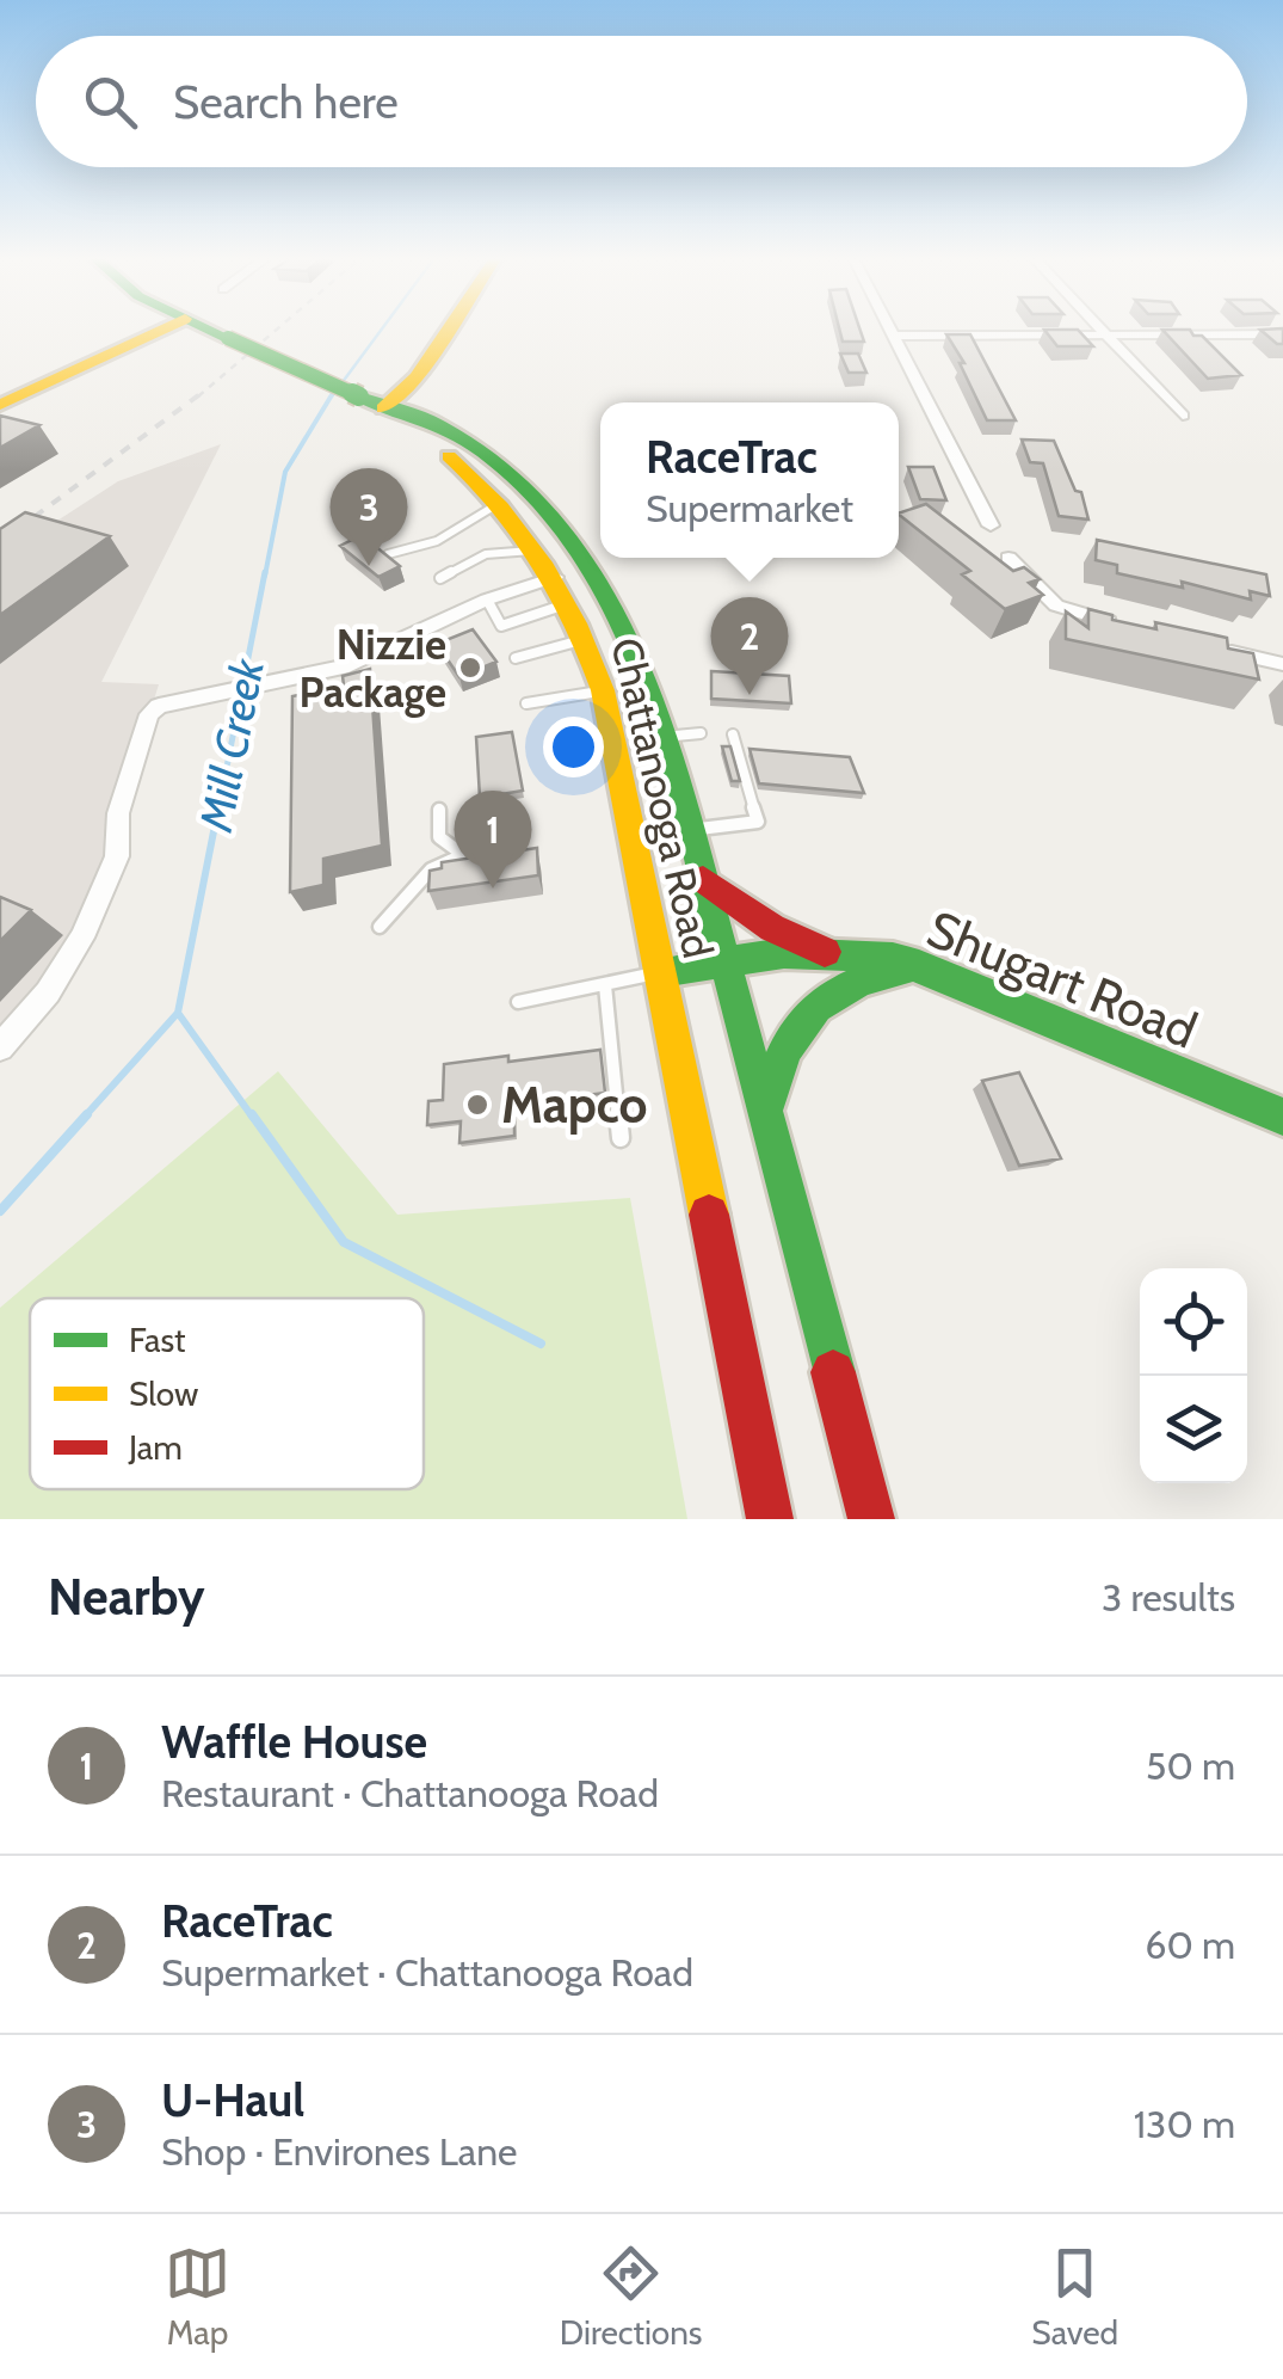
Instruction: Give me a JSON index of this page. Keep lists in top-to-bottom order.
{
  "streets": {
    "main road": ["Chattanooga Road", "Shugart Road"]
  },
  "crossings": [
    ["Chattanooga Road", "Shugart Road"]
  ],
  "water": ["Mill Creek"],
  "places": ["Nizzie Package", "Mapco"],
  "legend": ["Fast", "Slow", "Jam"],
  "page": {
    "search": "Search here",
    "popup": ["RaceTrac", "Supermarket"],
    "pins": ["3", "2", "1"],
    "heading": ["Nearby", "3 results"],
    "list": [
      {
        "mark": "1",
        "name": "Waffle House",
        "note": "Restaurant · Chattanooga Road",
        "value": "50 m"
      },
      {
        "mark": "2",
        "name": "RaceTrac",
        "note": "Supermarket · Chattanooga Road",
        "value": "60 m"
      },
      {
        "mark": "3",
        "name": "U-Haul",
        "note": "Shop · Environes Lane",
        "value": "130 m"
      }
    ],
    "nav": ["Map", "Directions", "Saved"]
  }
}
